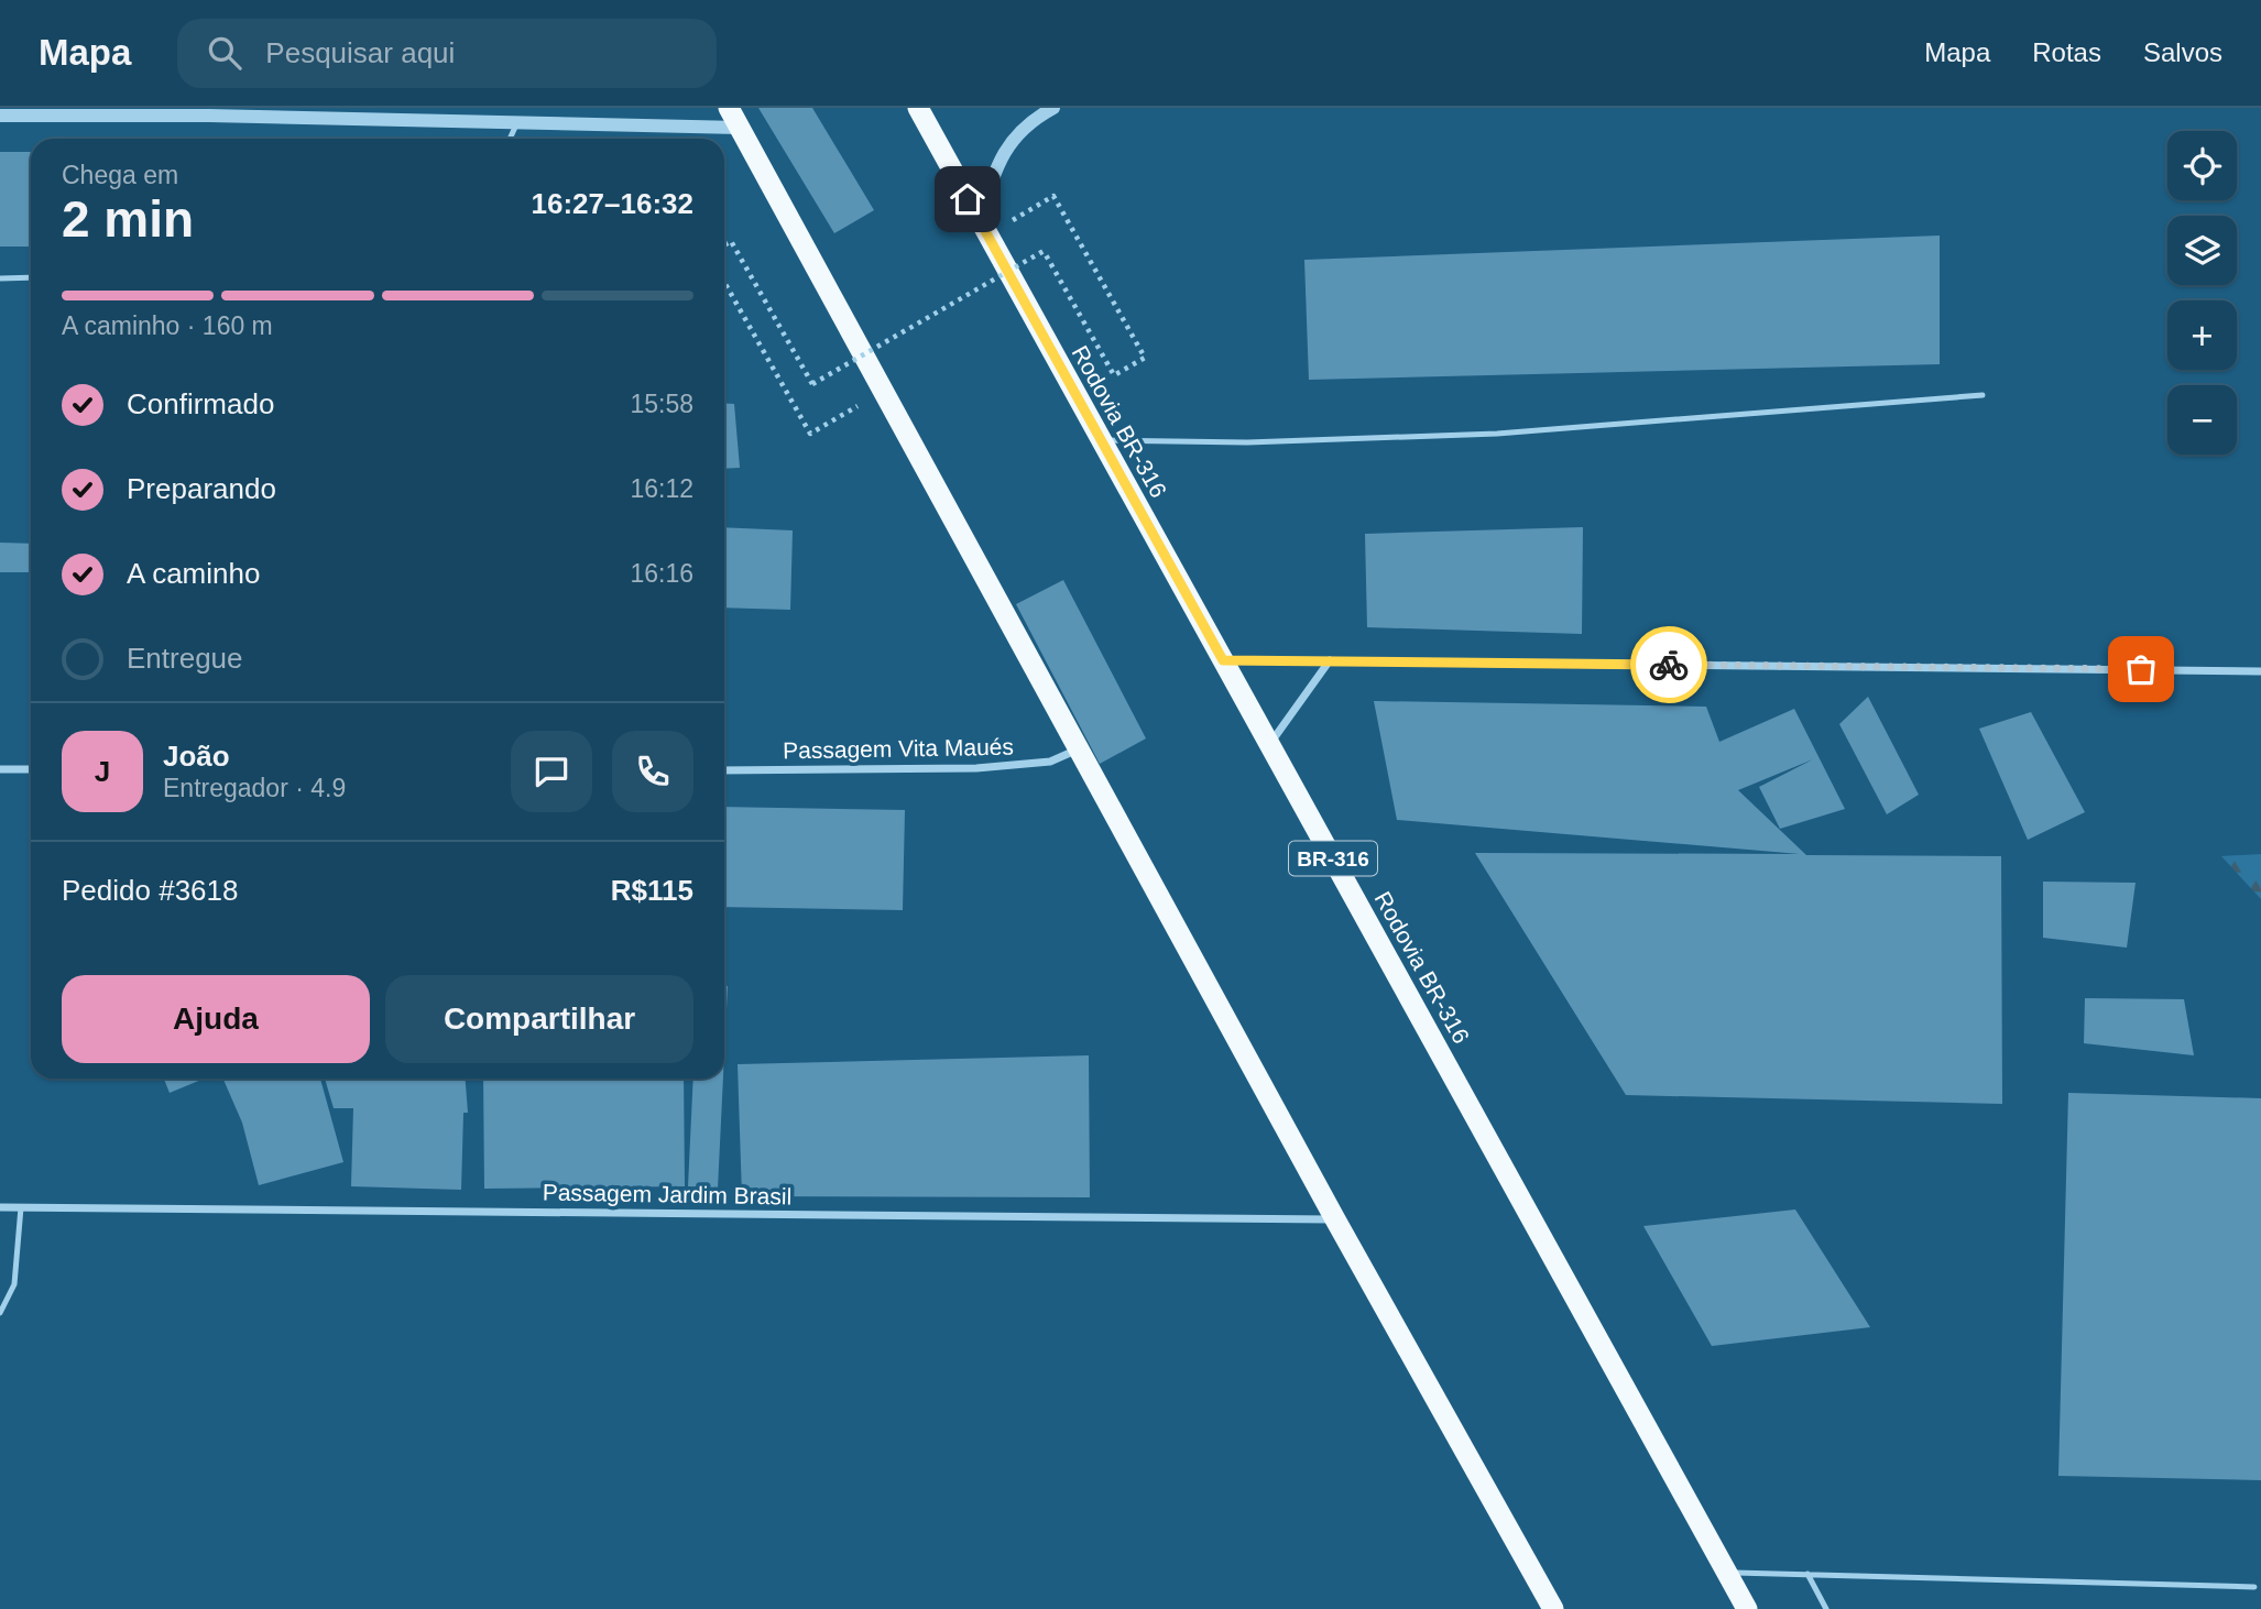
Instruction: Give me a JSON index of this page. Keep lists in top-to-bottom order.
{
  "streets": {
    "highway": ["Rodovia BR-316", "BR-316"],
    "street": ["Passagem Vita Maués", "Passagem Jardim Brasil"]
  },
  "page": {
    "header": "Mapa",
    "search": "Pesquisar aqui",
    "nav": ["Mapa", "Rotas", "Salvos"],
    "map_buttons": ["+", "−"],
    "heading": ["2 min", "Chega em", "16:27–16:32"],
    "panel": [
      "João",
      "Entregador · 4.9",
      "Pedido #3618",
      "R$115"
    ],
    "bar": "A caminho · 160 m",
    "list": [
      ["Confirmado", "15:58"],
      ["Preparando", "16:12"],
      ["A caminho", "16:16"],
      "Entregue"
    ],
    "round": "J",
    "buttons": ["Ajuda", "Compartilhar"]
  }
}
